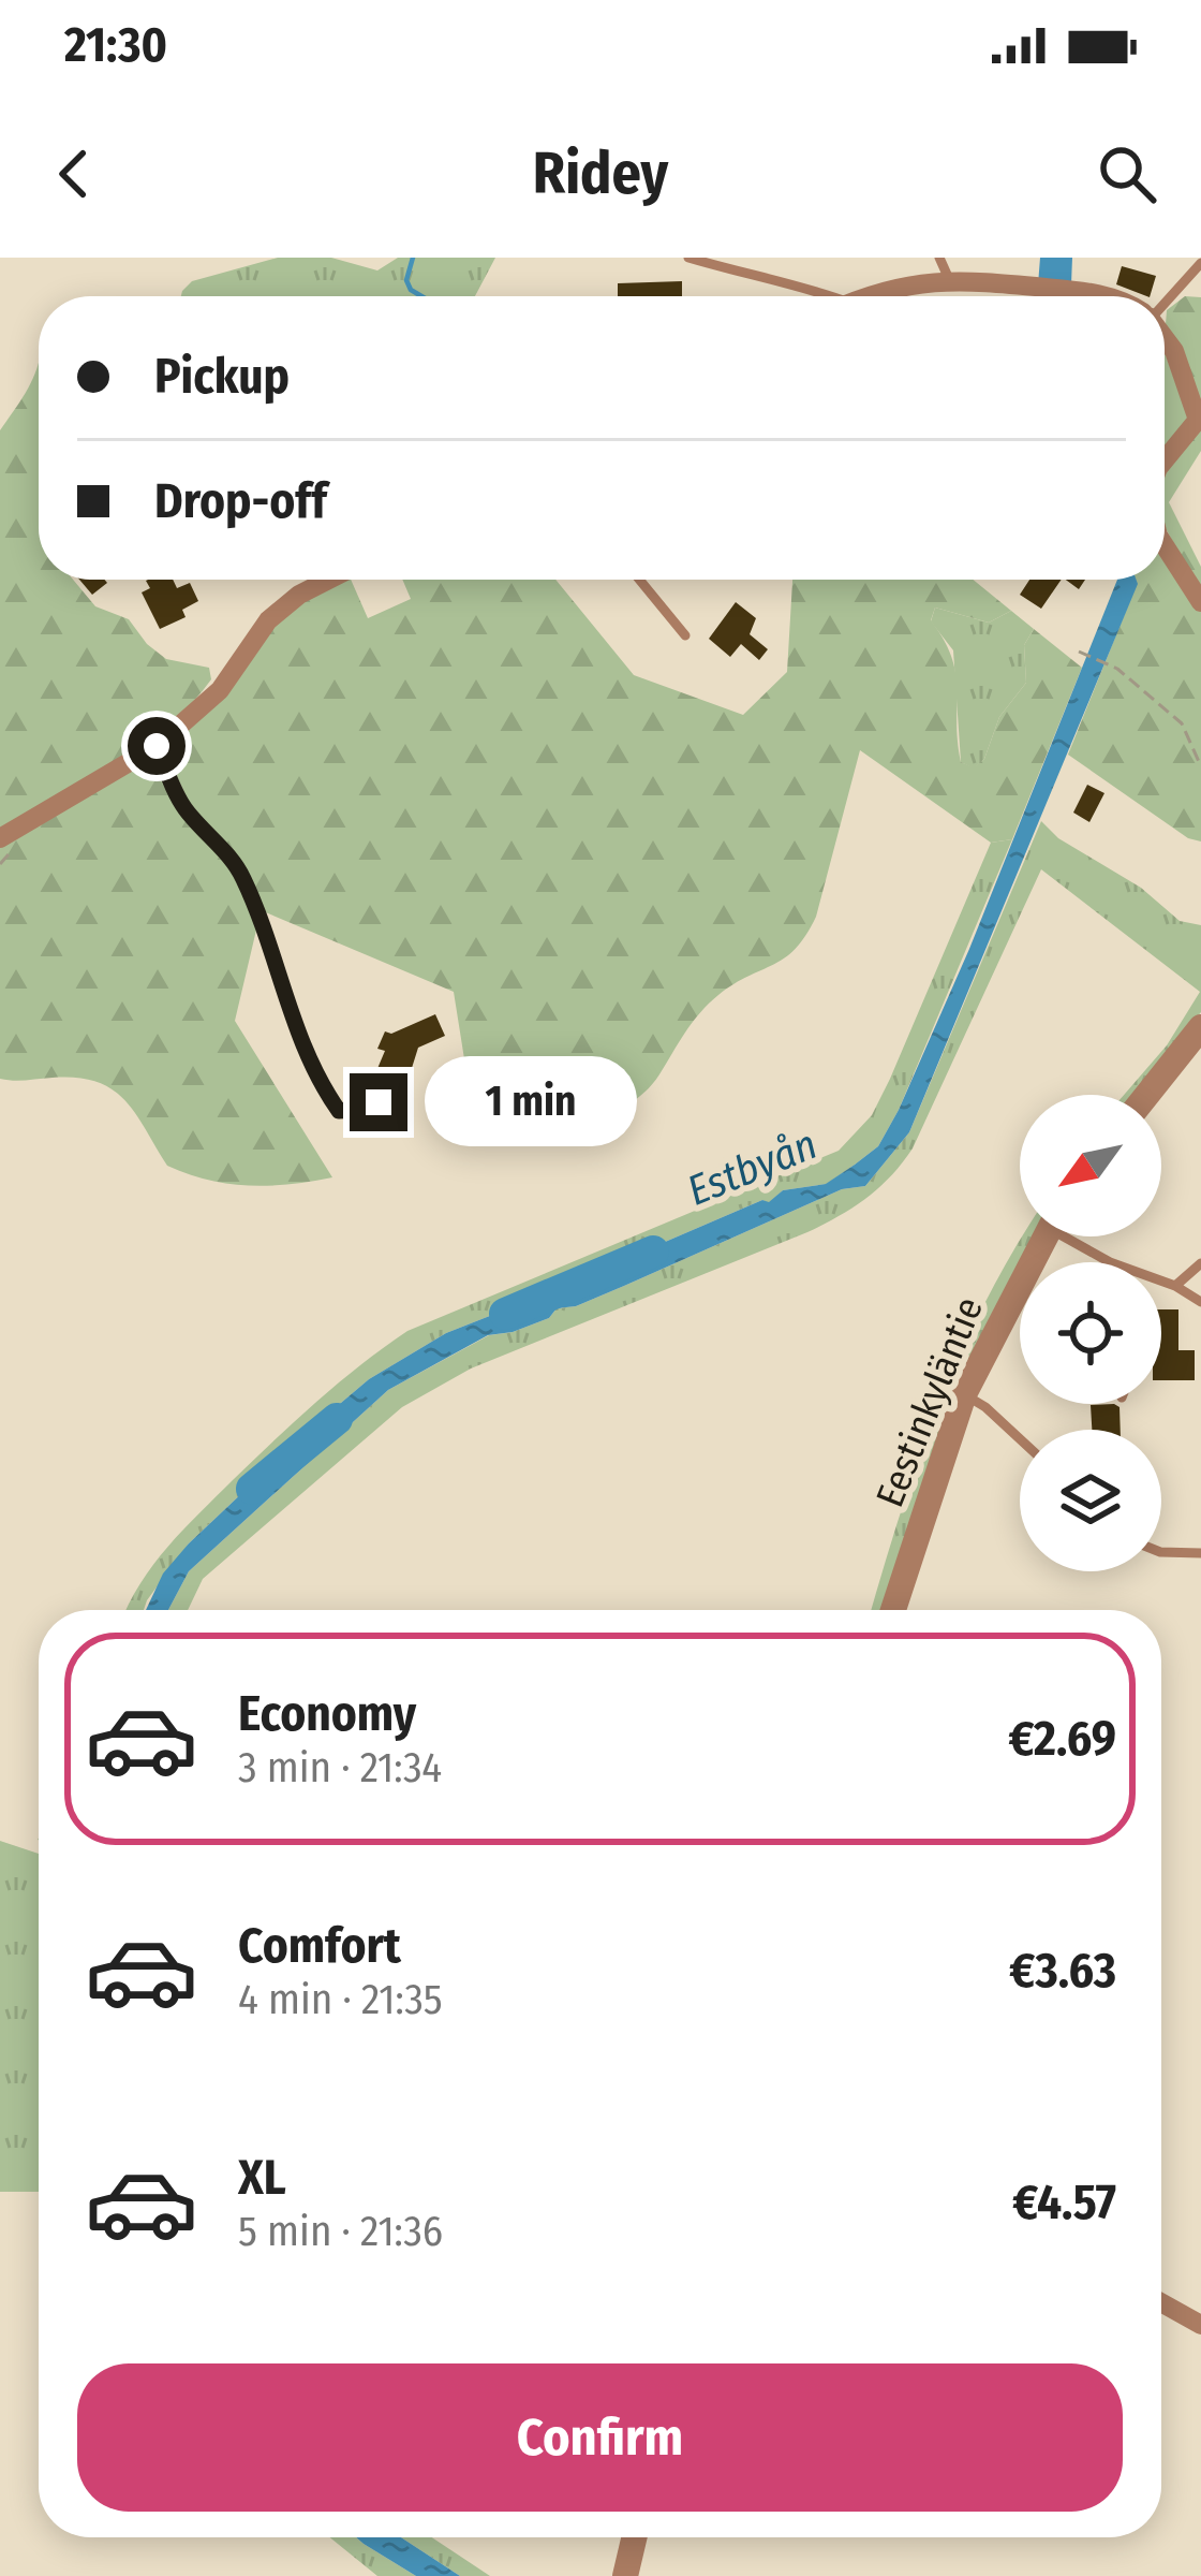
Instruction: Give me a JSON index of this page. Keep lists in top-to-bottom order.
{
  "streets": {
    "street": ["Eestinkyläntie"]
  },
  "water": ["Estbyån"],
  "north": "bottom left",
  "page": {
    "status": "21:30",
    "header": "Ridey",
    "banner": ["Pickup", "Drop-off"],
    "bubble": "1 min",
    "list": [
      {
        "name": "Economy",
        "note": "3 min · 21:34",
        "value": "€2.69"
      },
      {
        "name": "Comfort",
        "note": "4 min · 21:35",
        "value": "€3.63"
      },
      {
        "name": "XL",
        "note": "5 min · 21:36",
        "value": "€4.57"
      }
    ],
    "buttons": "Confirm"
  }
}
